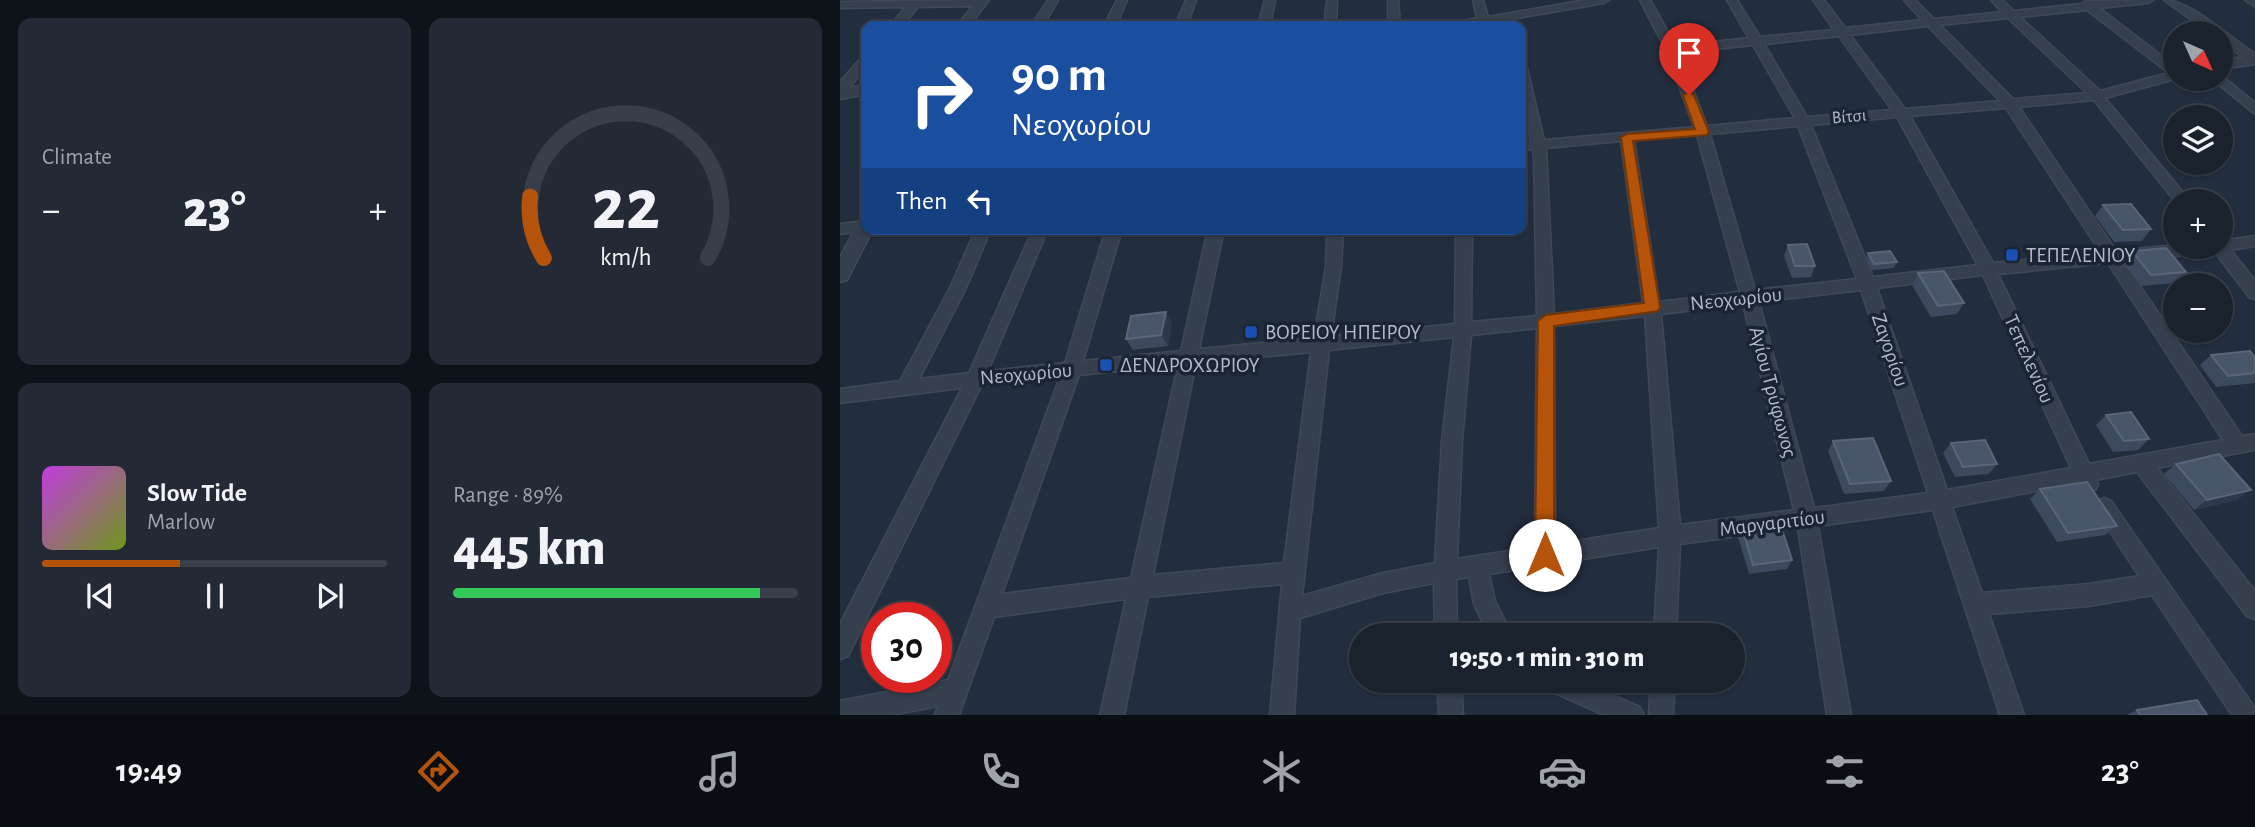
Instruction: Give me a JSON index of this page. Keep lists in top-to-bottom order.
{
  "streets": {
    "street": [
      "Βίτσι",
      "Νεοχωρίου",
      "Ζαγορίου",
      "Τεπελενίου",
      "Αγίου Τρύφωνος",
      "Μαργαριτίου"
    ]
  },
  "crossings": [
    ["Βίτσι", "Ζαγορίου"],
    ["Βίτσι", "Τεπελενίου"],
    ["Βίτσι", "Αγίου Τρύφωνος"],
    ["Νεοχωρίου", "Ζαγορίου"],
    ["Νεοχωρίου", "Τεπελενίου"],
    ["Νεοχωρίου", "Αγίου Τρύφωνος"],
    ["Ζαγορίου", "Μαργαριτίου"],
    ["Τεπελενίου", "Μαργαριτίου"],
    ["Αγίου Τρύφωνος", "Μαργαριτίου"]
  ],
  "places": {
    "transit": ["ΤΕΠΕΛΕΝΙΟΥ", "ΒΟΡΕΙΟΥ ΗΠΕΙΡΟΥ", "ΔΕΝΔΡΟΧΩΡΙΟΥ"]
  },
  "north": "bottom right",
  "page": {
    "tile": [
      "Climate",
      ["Range · 89%", "445 km"]
    ],
    "map_buttons": ["+", "−"],
    "turn": ["90 m", "Νεοχωρίου"],
    "then": "Then",
    "heat": ["−", "23°", "+"],
    "song": ["Slow Tide", "Marlow"],
    "limit": "30",
    "trip": "19:50 · 1 min · 310 m",
    "tabs": ["19:49", "23°"],
    "gauge": ["22", "km/h"]
  }
}
